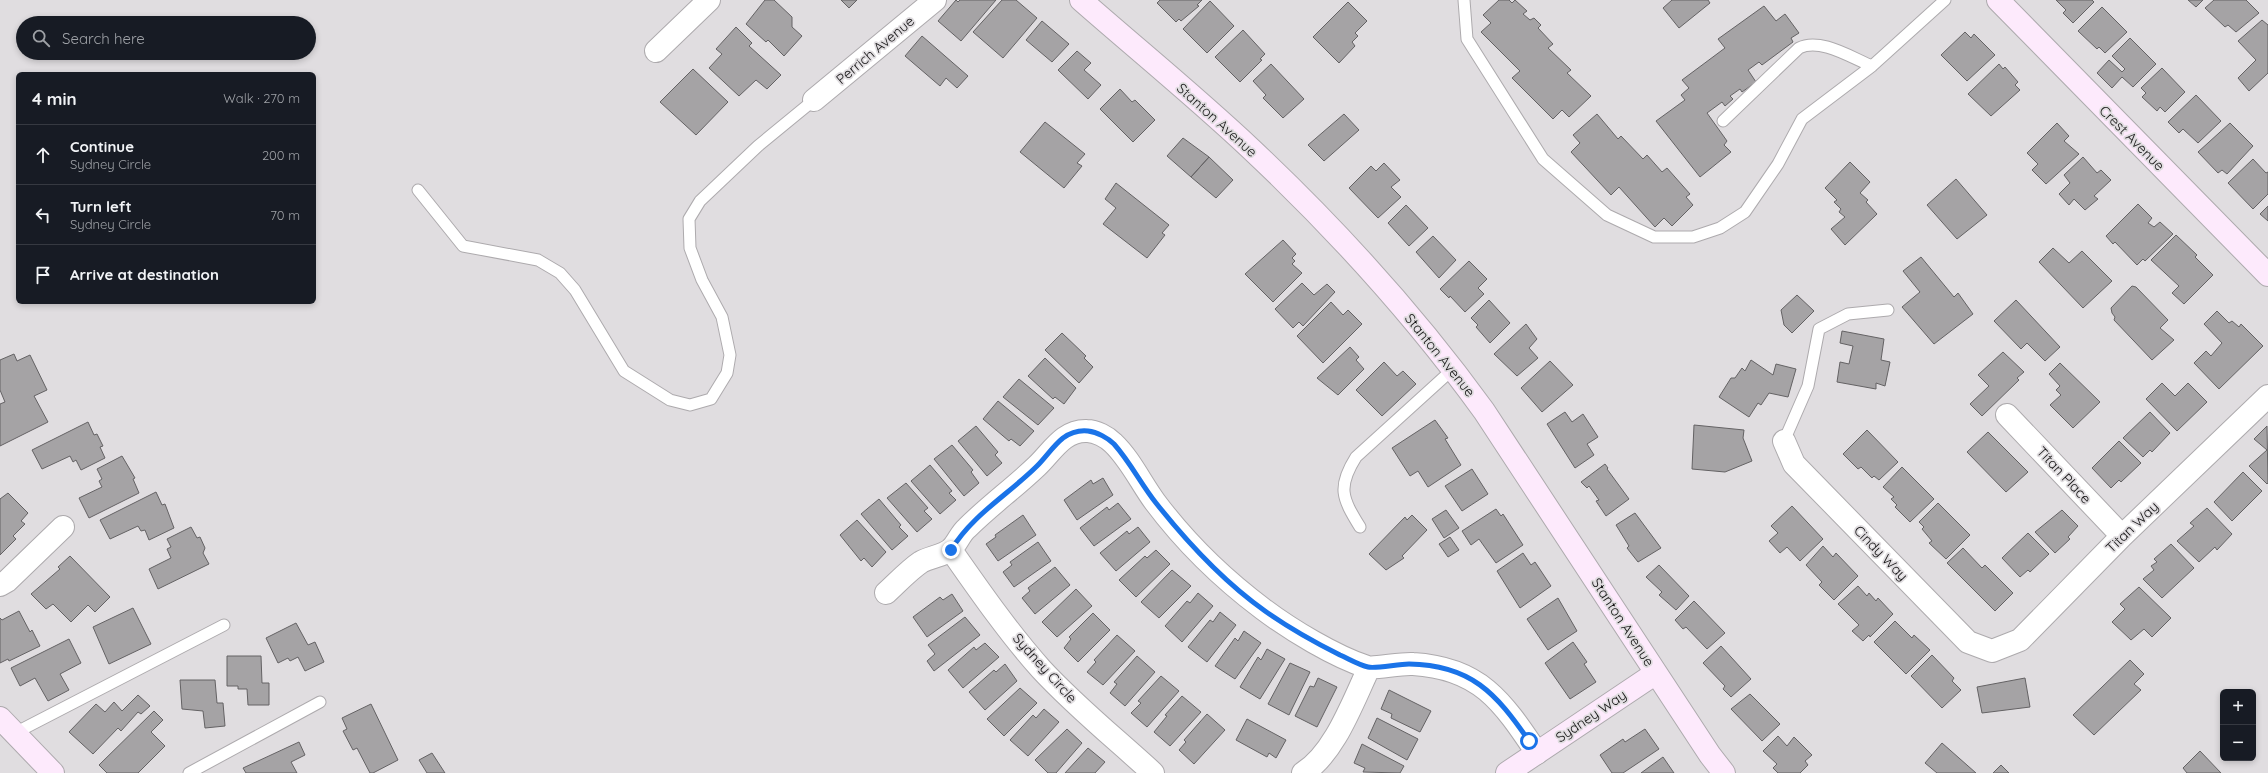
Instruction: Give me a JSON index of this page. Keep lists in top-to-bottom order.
{
  "streets": {
    "street": [
      "Perrich Avenue",
      "Stanton Avenue",
      "Crest Avenue",
      "Titan Place",
      "Titan Way",
      "Cindy Way",
      "Sydney Circle",
      "Sydney Way"
    ]
  },
  "crossings": [
    ["Stanton Avenue", "Sydney Way"],
    ["Titan Place", "Titan Way"],
    ["Titan Way", "Cindy Way"]
  ],
  "page": {
    "search": "Search here",
    "heading": ["4 min", "Walk · 270 m"],
    "list": [
      ["Continue", "Sydney Circle", "200 m"],
      ["Turn left", "Sydney Circle", "70 m"],
      "Arrive at destination"
    ],
    "map_buttons": ["+", "−"]
  }
}
